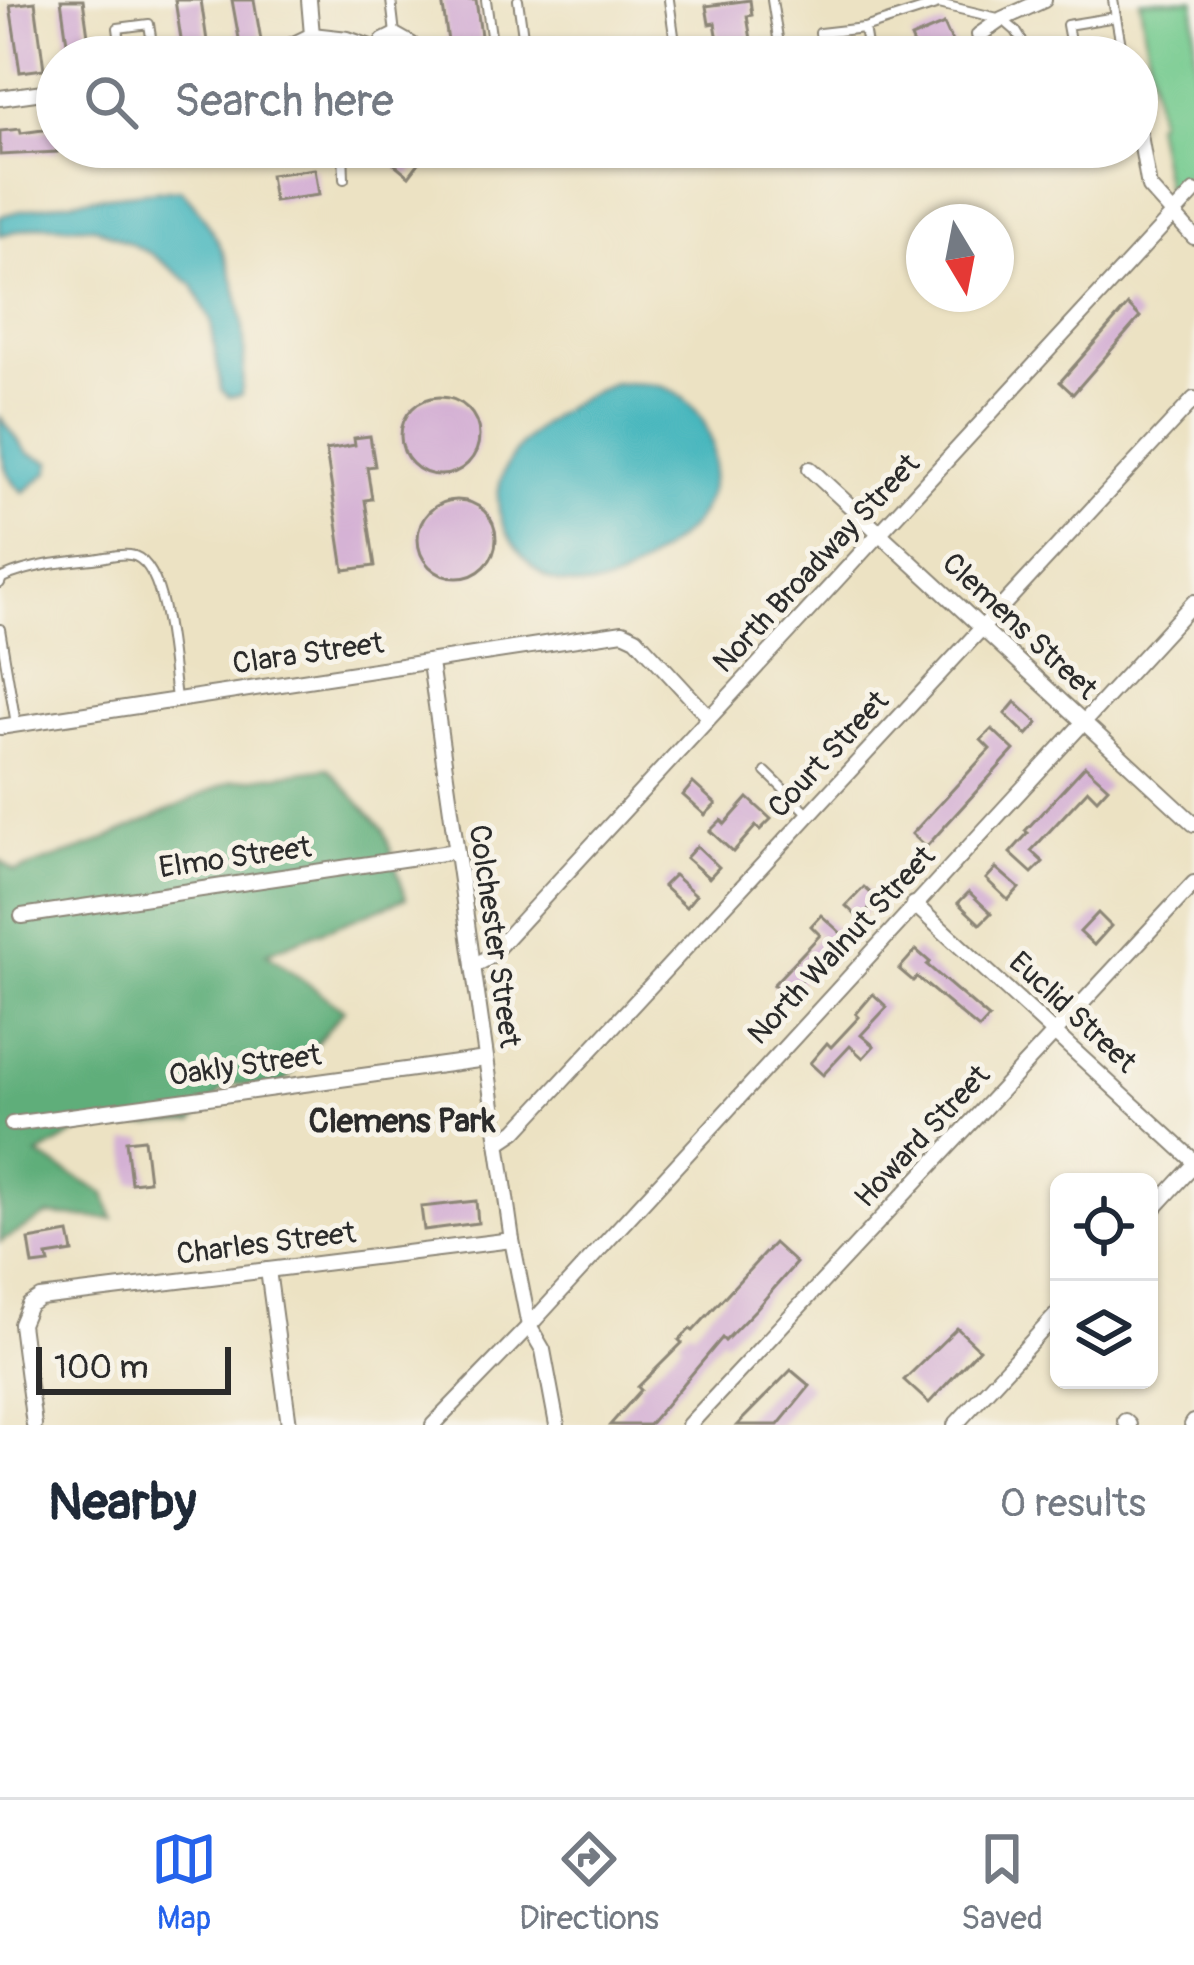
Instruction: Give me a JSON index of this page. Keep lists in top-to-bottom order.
{
  "streets": {
    "street": [
      "North Broadway Street",
      "Clemens Street",
      "Clara Street",
      "Court Street",
      "Elmo Street",
      "Colchester Street",
      "North Walnut Street",
      "Euclid Street",
      "Oakly Street",
      "Howard Street",
      "Charles Street"
    ]
  },
  "crossings": [
    ["North Broadway Street", "Clemens Street"],
    ["North Broadway Street", "Clara Street"],
    ["North Broadway Street", "Colchester Street"],
    ["Clemens Street", "Court Street"],
    ["Clemens Street", "North Walnut Street"],
    ["Clara Street", "Colchester Street"],
    ["Court Street", "Colchester Street"],
    ["Elmo Street", "Colchester Street"],
    ["Colchester Street", "North Walnut Street"],
    ["Colchester Street", "Oakly Street"],
    ["Colchester Street", "Charles Street"],
    ["North Walnut Street", "Euclid Street"],
    ["Euclid Street", "Howard Street"]
  ],
  "districts": ["Clemens Park"],
  "scale_bar": "100 m",
  "north": "bottom",
  "page": {
    "search": "Search here",
    "scale": "100 m",
    "heading": ["Nearby", "0 results"],
    "nav": ["Map", "Directions", "Saved"]
  }
}
